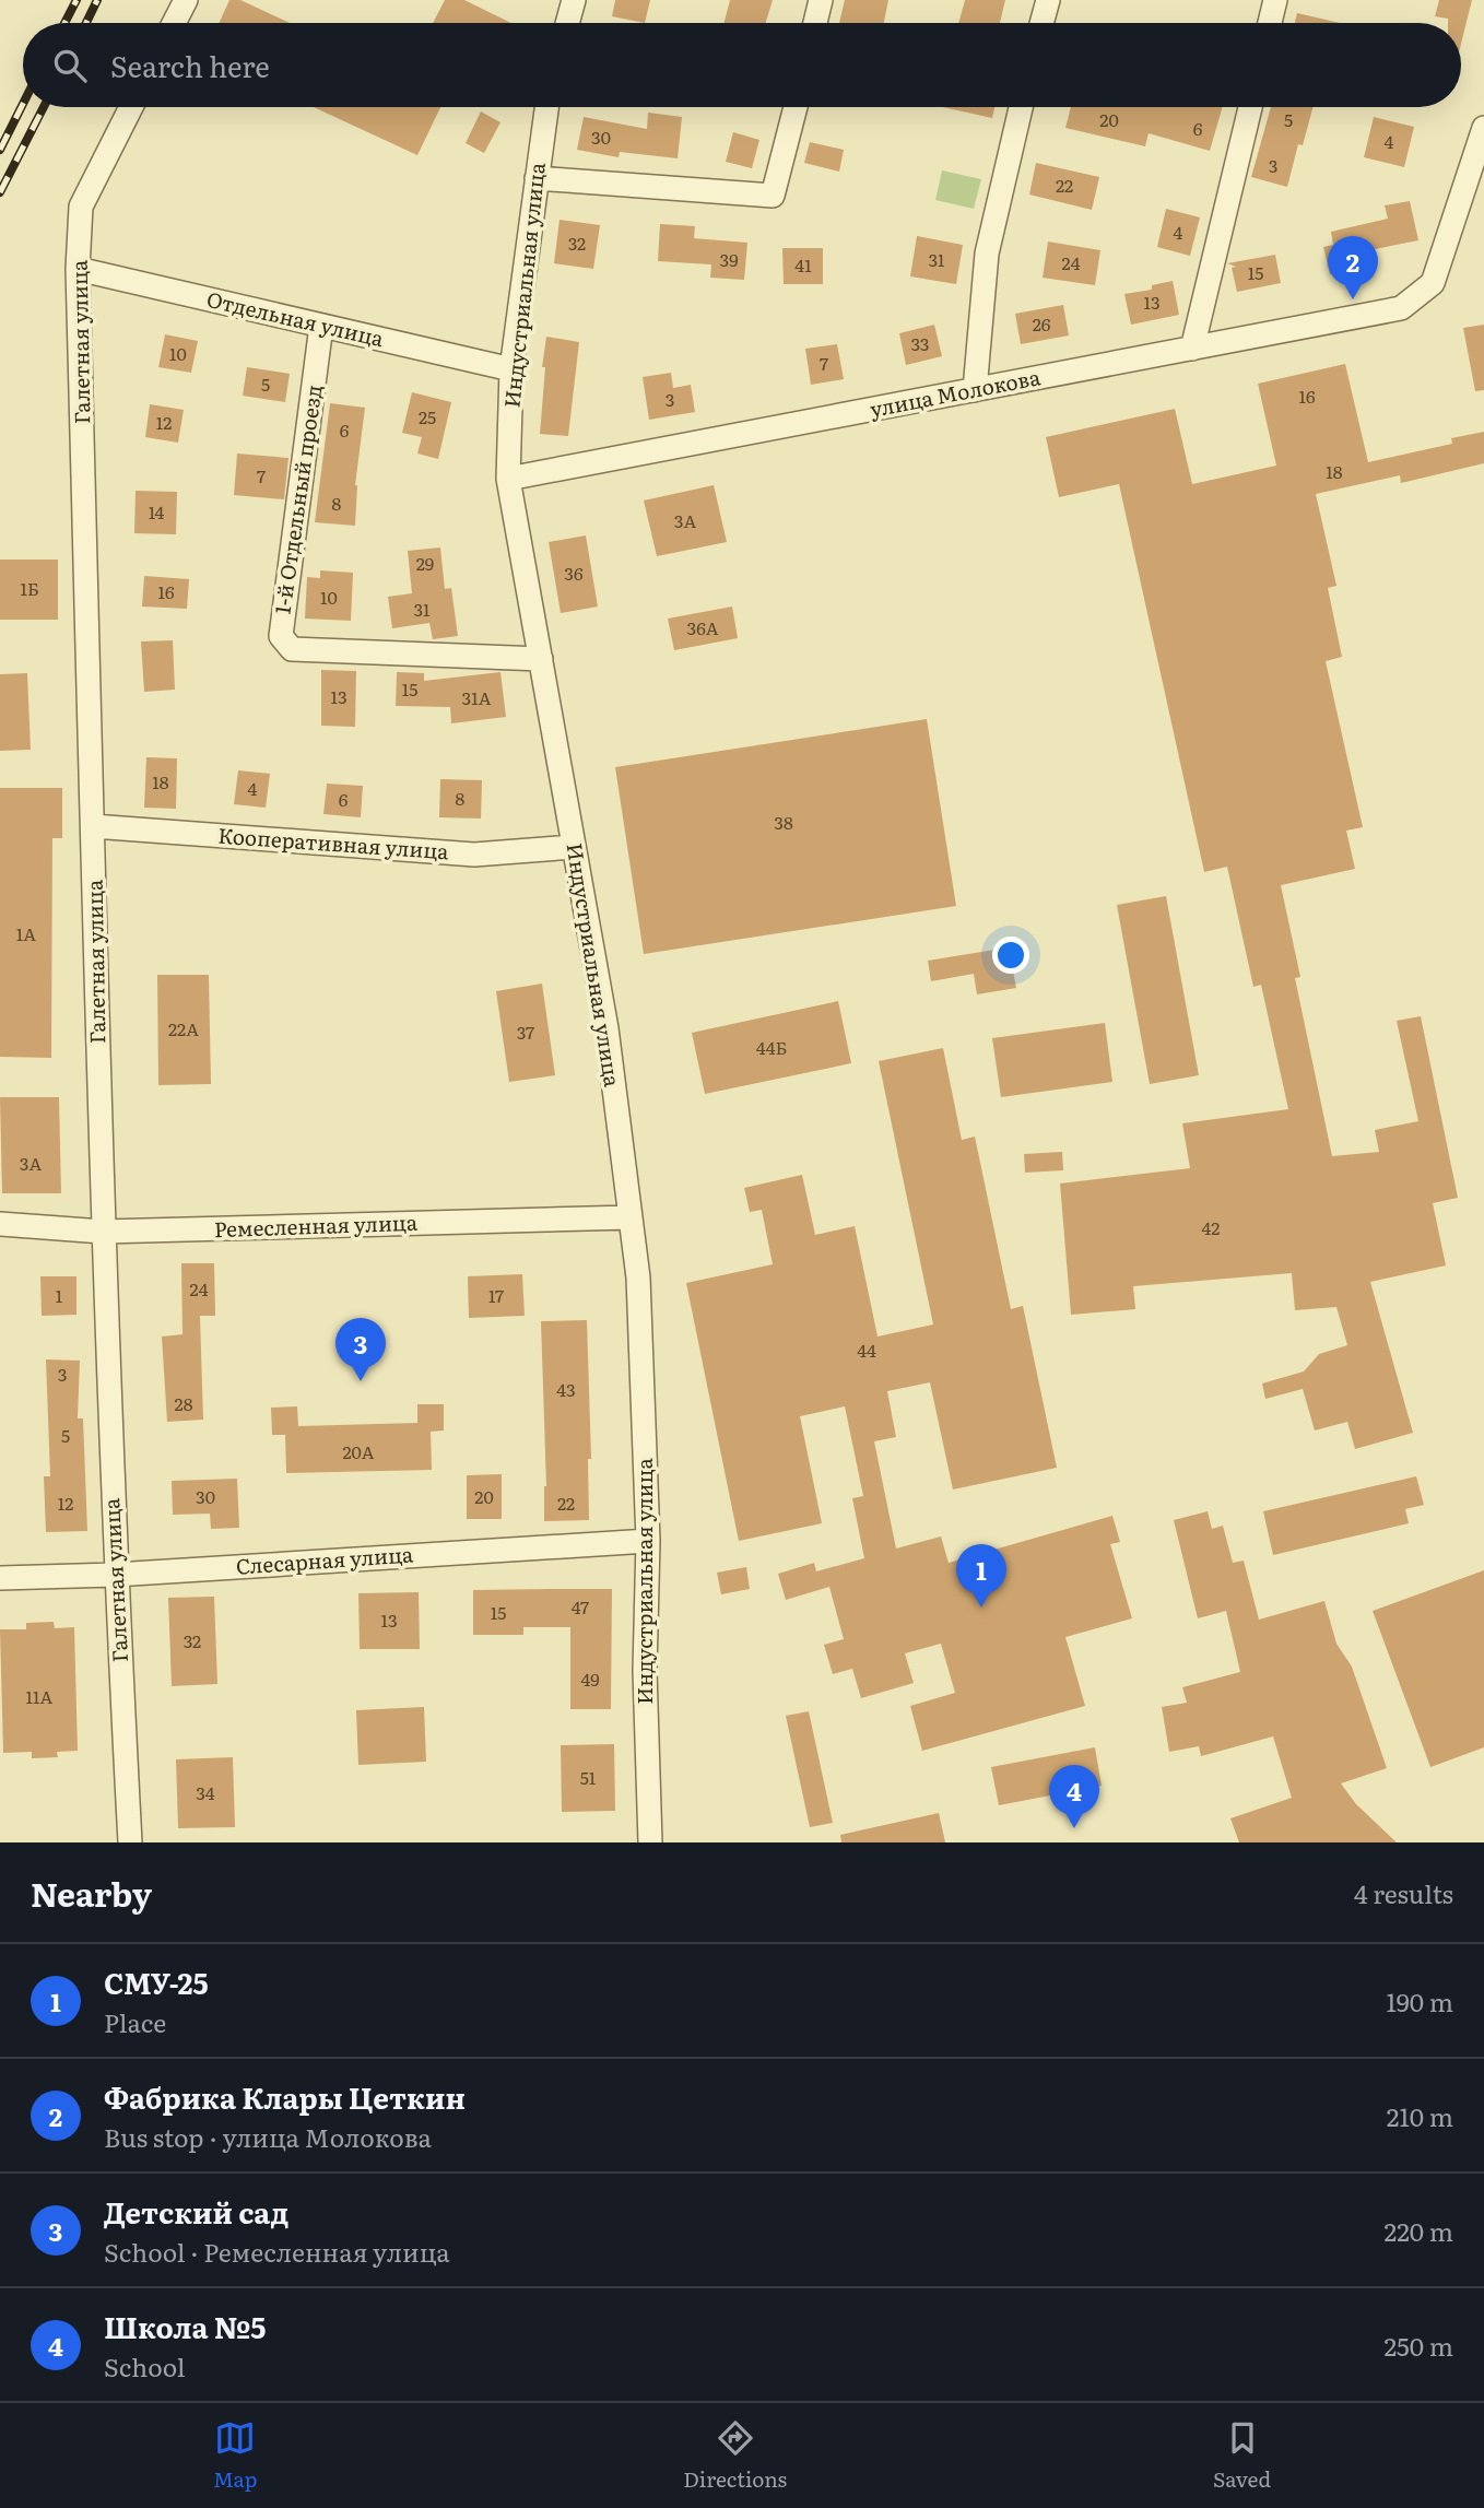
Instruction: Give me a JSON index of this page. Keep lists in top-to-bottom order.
{
  "streets": {
    "street": [
      "Индустриальная улица",
      "Отдельная улица",
      "Галетная улица",
      "улица Молокова",
      "1-й Отдельный проезд",
      "Кооперативная улица",
      "Ремесленная улица",
      "Слесарная улица"
    ]
  },
  "crossings": [
    ["Индустриальная улица", "Отдельная улица"],
    ["Индустриальная улица", "улица Молокова"],
    ["Индустриальная улица", "1-й Отдельный проезд"],
    ["Индустриальная улица", "Кооперативная улица"],
    ["Индустриальная улица", "Ремесленная улица"],
    ["Индустриальная улица", "Слесарная улица"],
    ["Отдельная улица", "Галетная улица"],
    ["Отдельная улица", "1-й Отдельный проезд"],
    ["Галетная улица", "Кооперативная улица"],
    ["Галетная улица", "Ремесленная улица"],
    ["Галетная улица", "Слесарная улица"]
  ],
  "house_numbers": [
    "20",
    "5",
    "6",
    "30",
    "4",
    "3",
    "22",
    "4",
    "32",
    "39",
    "31",
    "24",
    "41",
    "15",
    "13",
    "26",
    "33",
    "10",
    "7",
    "5",
    "16",
    "3",
    "25",
    "12",
    "6",
    "18",
    "7",
    "8",
    "14",
    "3А",
    "29",
    "36",
    "1Б",
    "16",
    "10",
    "31",
    "36А",
    "15",
    "13",
    "31А",
    "18",
    "4",
    "8",
    "6",
    "38",
    "1А",
    "22А",
    "37",
    "44Б",
    "3А",
    "42",
    "24",
    "1",
    "17",
    "44",
    "3",
    "43",
    "28",
    "5",
    "20А",
    "30",
    "20",
    "12",
    "22",
    "47",
    "15",
    "13",
    "32",
    "49",
    "11А",
    "51",
    "34"
  ],
  "page": {
    "search": "Search here",
    "pins": [
      "2",
      "3",
      "1",
      "4"
    ],
    "heading": ["Nearby", "4 results"],
    "list": [
      {
        "mark": "1",
        "name": "СМУ-25",
        "note": "Place",
        "value": "190 m"
      },
      {
        "mark": "2",
        "name": "Фабрика Клары Цеткин",
        "note": "Bus stop · улица Молокова",
        "value": "210 m"
      },
      {
        "mark": "3",
        "name": "Детский сад",
        "note": "School · Ремесленная улица",
        "value": "220 m"
      },
      {
        "mark": "4",
        "name": "Школа №5",
        "note": "School",
        "value": "250 m"
      }
    ],
    "nav": ["Map", "Directions", "Saved"]
  }
}
